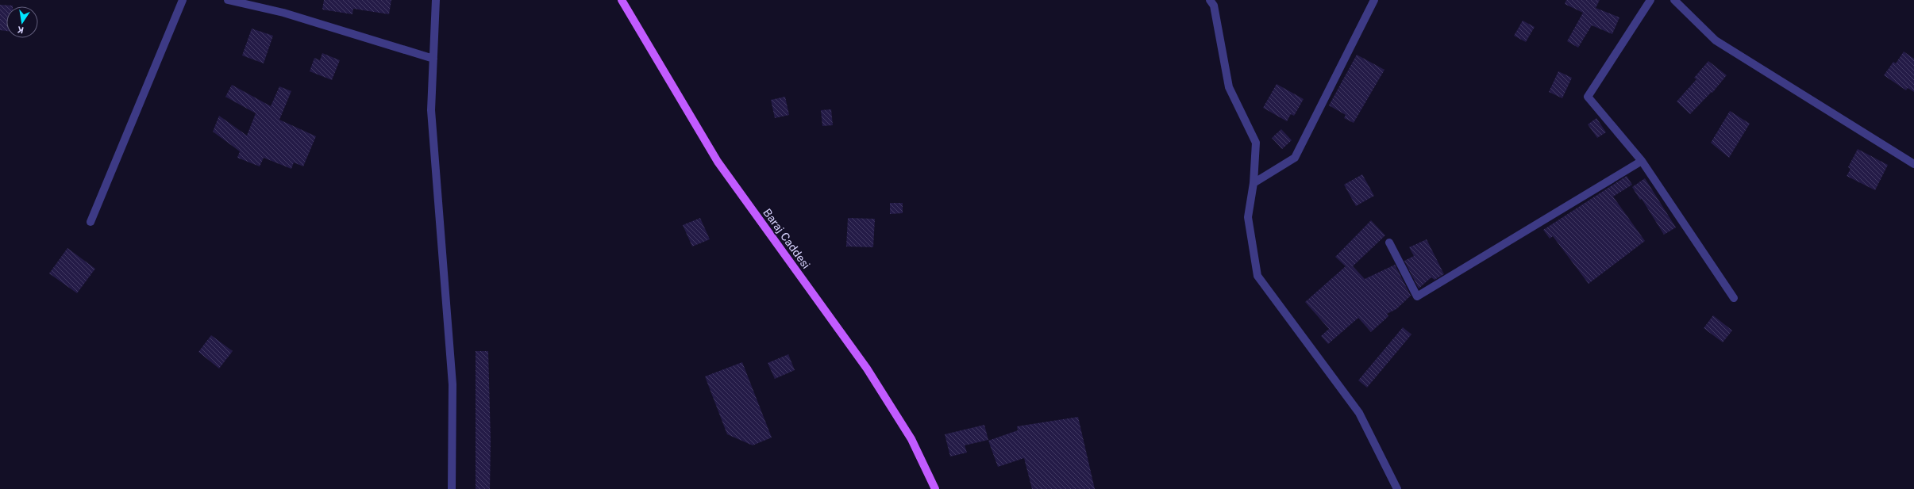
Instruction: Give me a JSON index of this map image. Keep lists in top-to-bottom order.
{
  "streets": {
    "main road": ["Baraj Caddesi"]
  },
  "north": "bottom"
}
